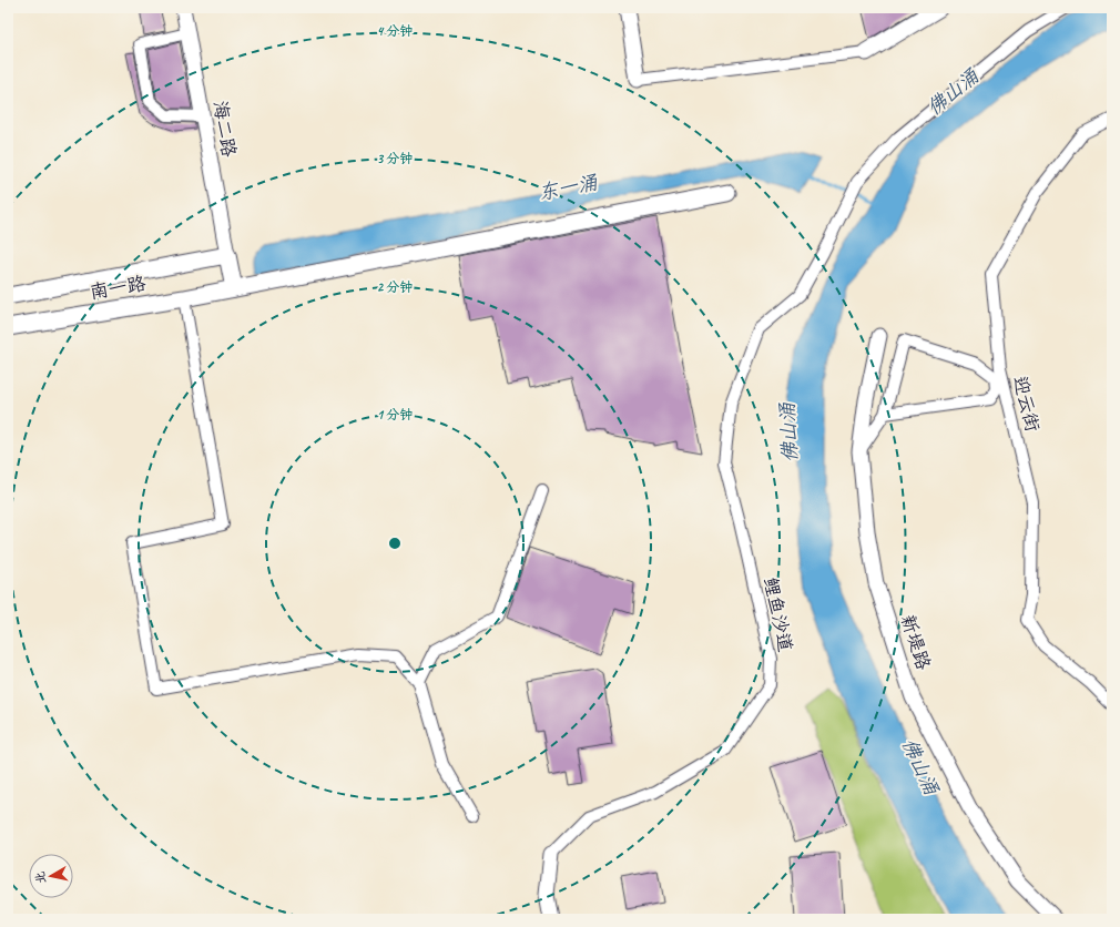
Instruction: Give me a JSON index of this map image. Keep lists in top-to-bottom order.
{
  "streets": {
    "main road": ["南一路"],
    "street": [
      "海二路",
      "迎云街",
      "鲤鱼沙道",
      "新堤路"
    ]
  },
  "crossings": [
    ["海二路", "南一路"]
  ],
  "water": ["佛山涌", "东一涌"],
  "north": "left",
  "rings": [
    "4 分钟",
    "3 分钟",
    "2 分钟",
    "1 分钟"
  ]
}
